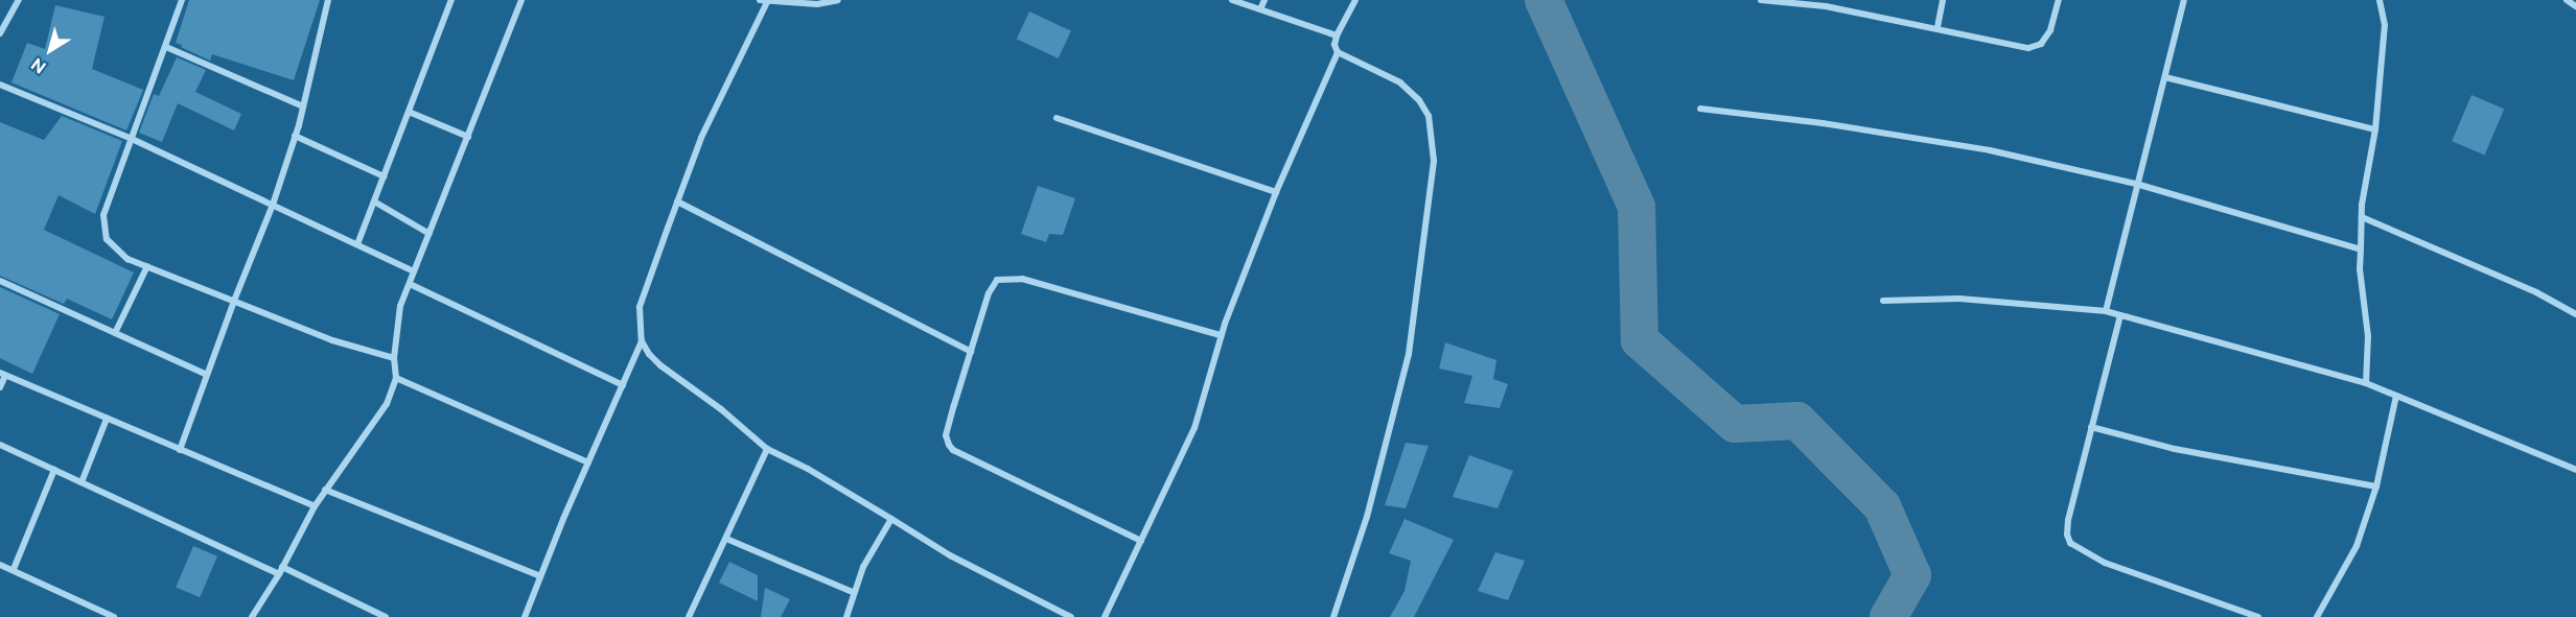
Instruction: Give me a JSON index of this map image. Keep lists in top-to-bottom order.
{
  "north": "bottom left"
}
